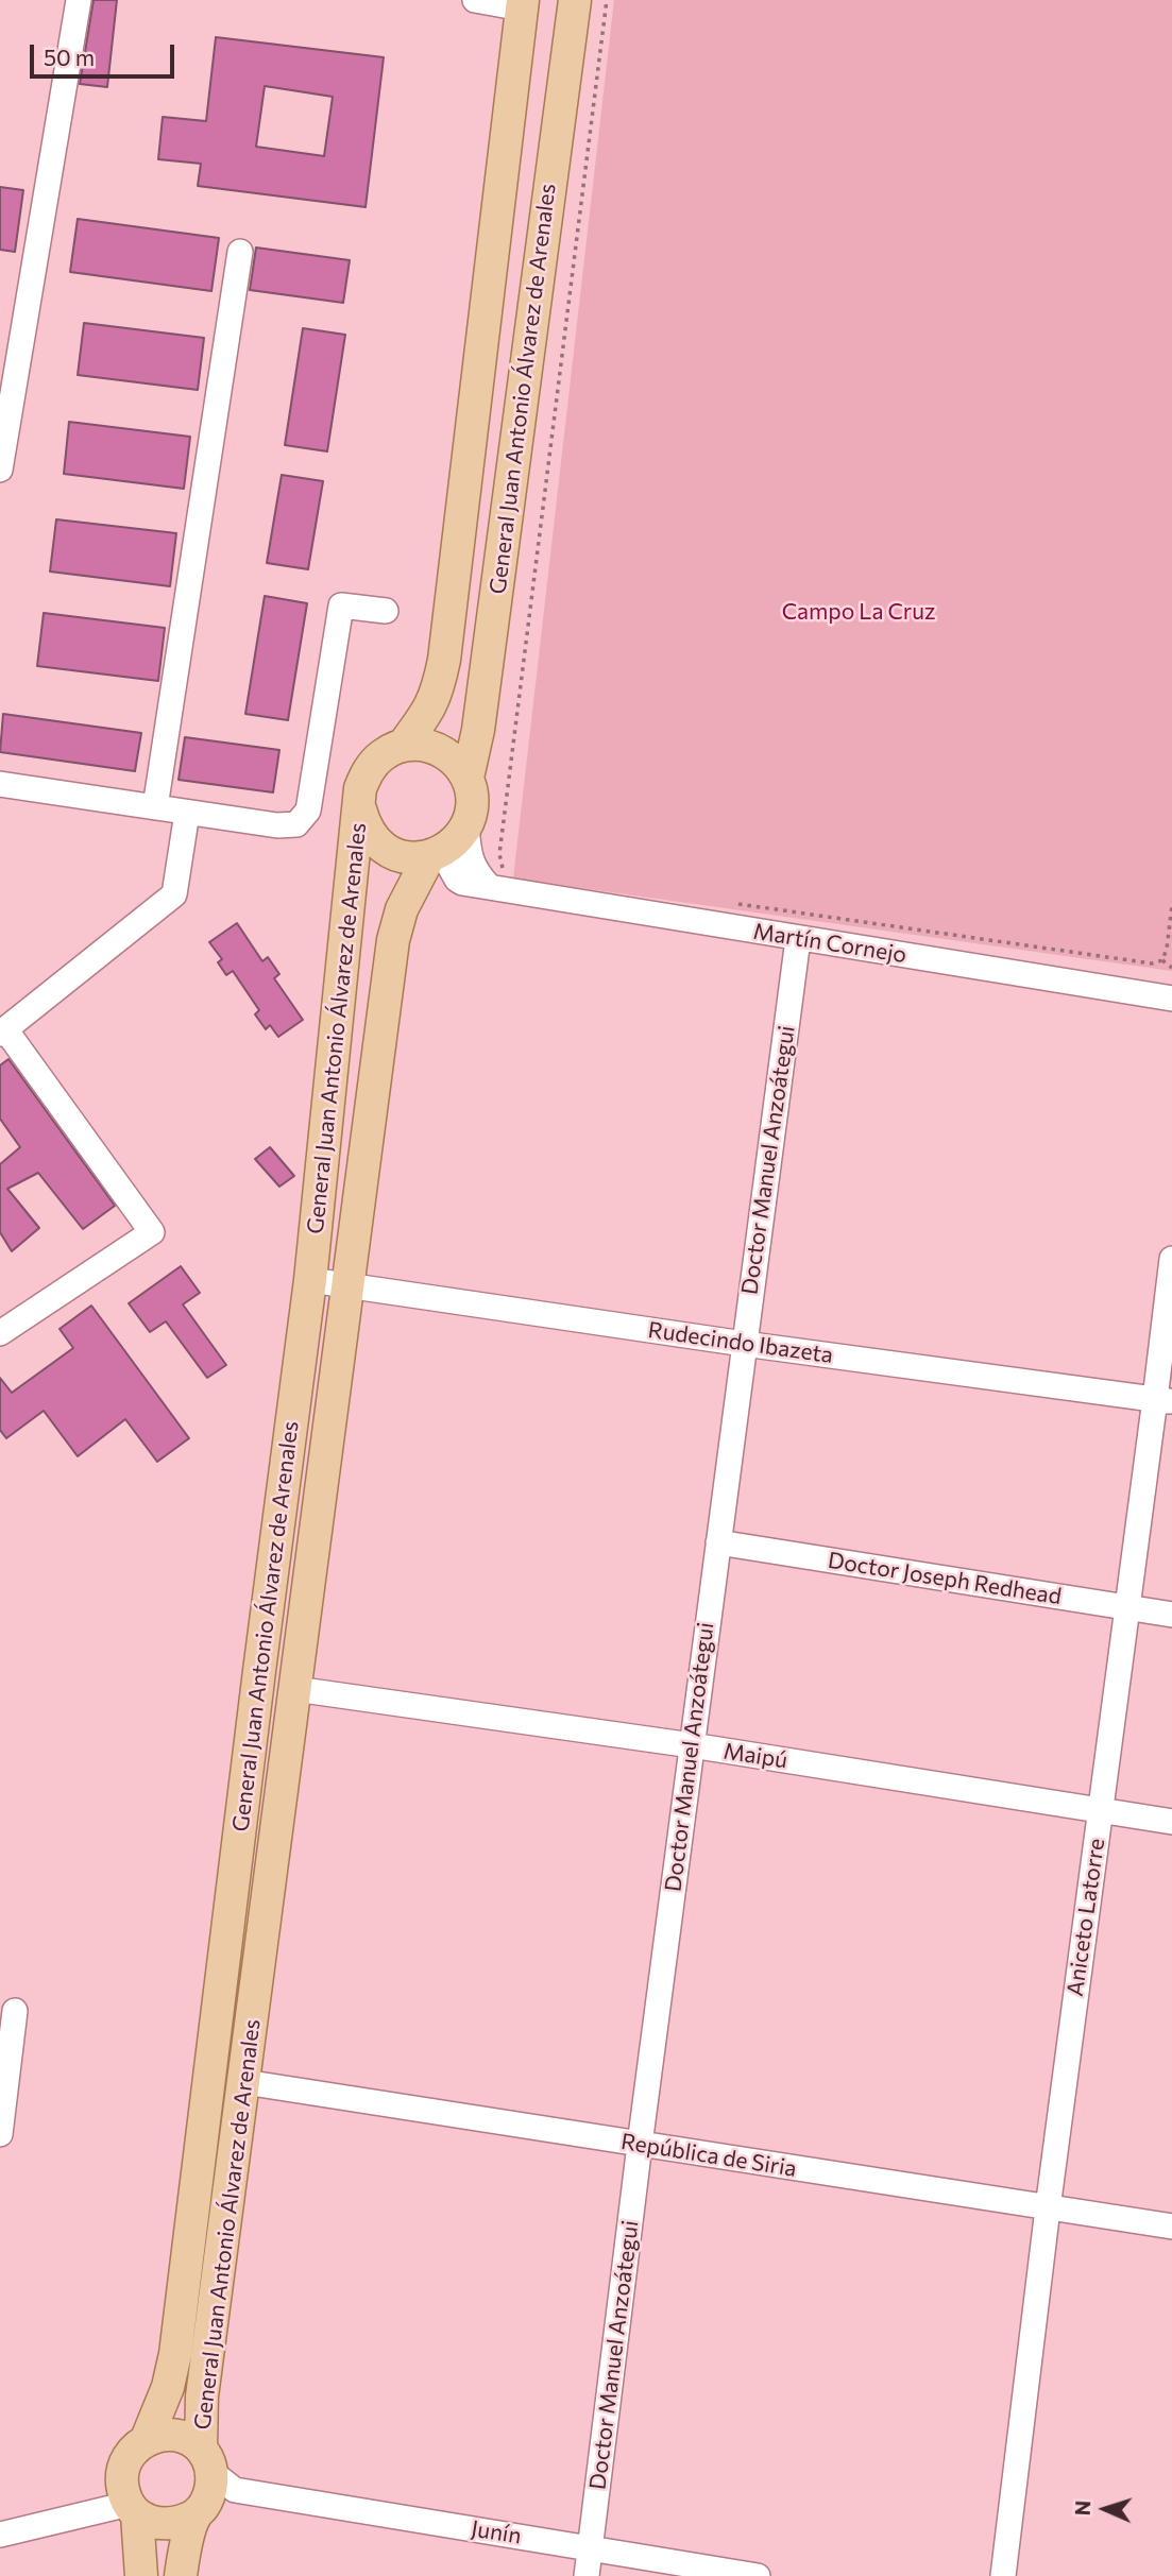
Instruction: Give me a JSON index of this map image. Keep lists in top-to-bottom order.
{
  "streets": {
    "main road": ["General Juan Antonio Álvarez de Arenales"],
    "street": [
      "Martín Cornejo",
      "Doctor Manuel Anzoátegui",
      "Rudecindo Ibazeta",
      "Doctor Joseph Redhead",
      "Maipú",
      "Aniceto Latorre",
      "República de Siria",
      "Junín"
    ]
  },
  "crossings": [
    ["General Juan Antonio Álvarez de Arenales", "Martín Cornejo"],
    ["General Juan Antonio Álvarez de Arenales", "Rudecindo Ibazeta"],
    ["General Juan Antonio Álvarez de Arenales", "Maipú"],
    ["General Juan Antonio Álvarez de Arenales", "República de Siria"],
    ["General Juan Antonio Álvarez de Arenales", "Junín"],
    ["Martín Cornejo", "Doctor Manuel Anzoátegui"],
    ["Doctor Manuel Anzoátegui", "Rudecindo Ibazeta"],
    ["Doctor Manuel Anzoátegui", "Doctor Joseph Redhead"],
    ["Doctor Manuel Anzoátegui", "Maipú"],
    ["Doctor Manuel Anzoátegui", "República de Siria"],
    ["Doctor Manuel Anzoátegui", "Junín"],
    ["Rudecindo Ibazeta", "Aniceto Latorre"],
    ["Doctor Joseph Redhead", "Aniceto Latorre"],
    ["Maipú", "Aniceto Latorre"],
    ["Aniceto Latorre", "República de Siria"]
  ],
  "parks": ["Campo La Cruz"],
  "scale_bar": "50 m",
  "north": "left"
}
